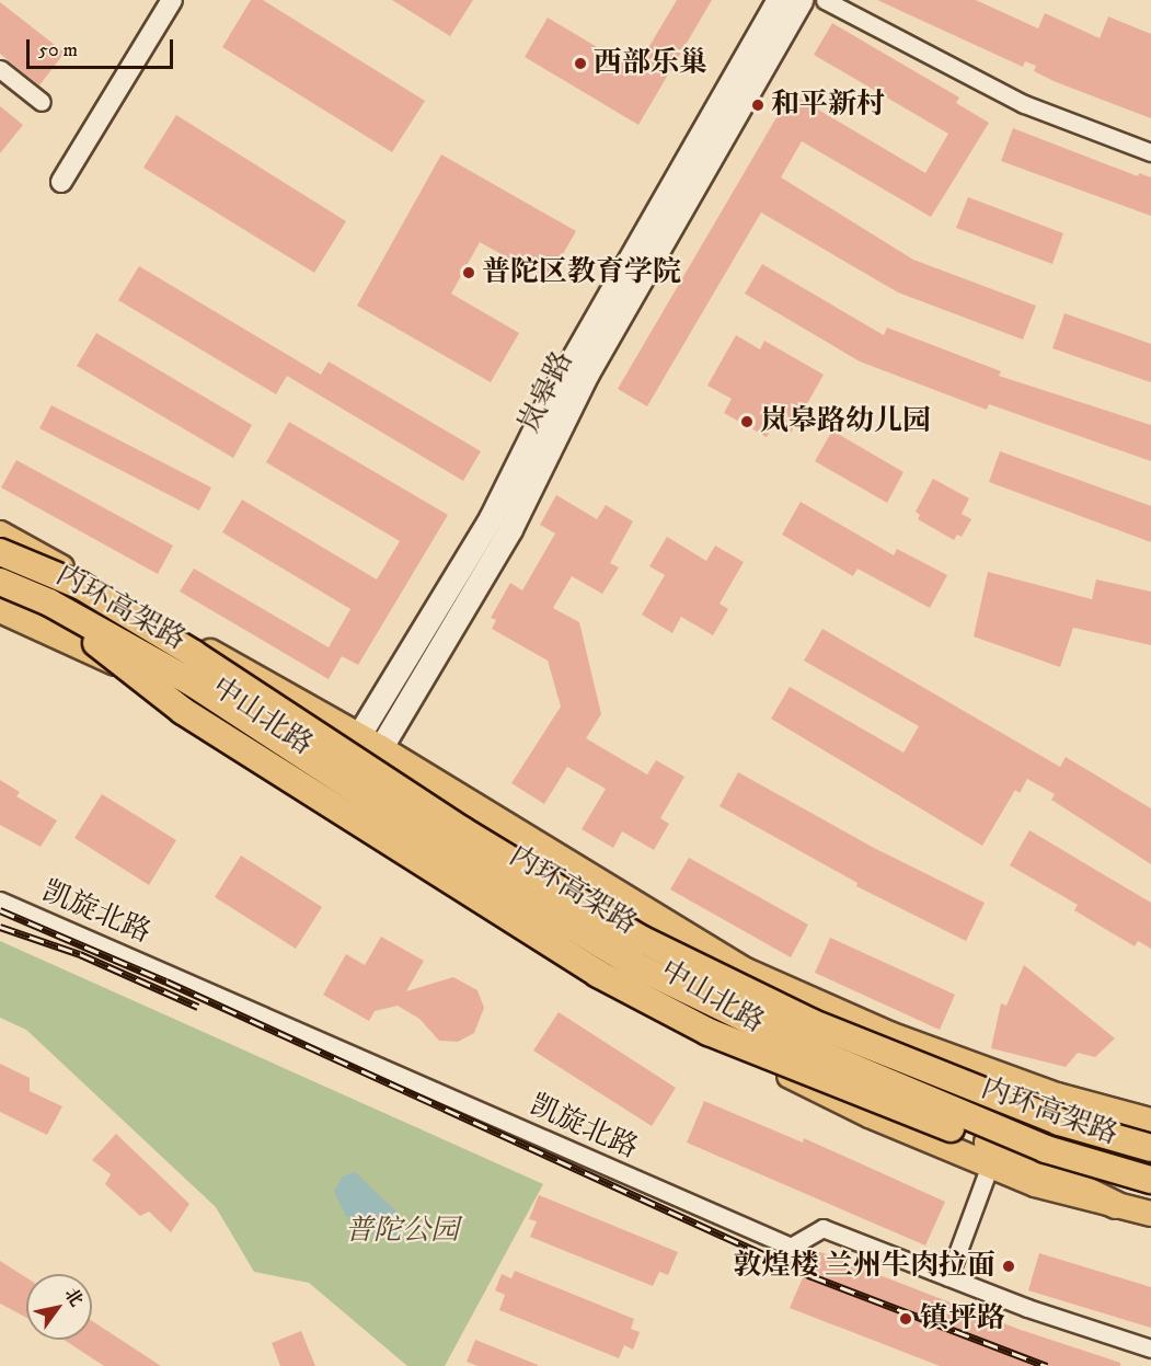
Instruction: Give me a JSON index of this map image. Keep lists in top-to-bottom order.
{
  "streets": {
    "highway": ["内环高架路"],
    "main road": ["岚皋路", "中山北路"],
    "street": ["凯旋北路"]
  },
  "crossings": [
    ["岚皋路", "中山北路"]
  ],
  "parks": ["普陀公园"],
  "places": [
    "西部乐巢",
    "和平新村",
    "普陀区教育学院",
    "岚皋路幼儿园",
    "敦煌楼 兰州牛肉拉面",
    "镇坪路"
  ],
  "scale_bar": "50 m",
  "north": "top right"
}
